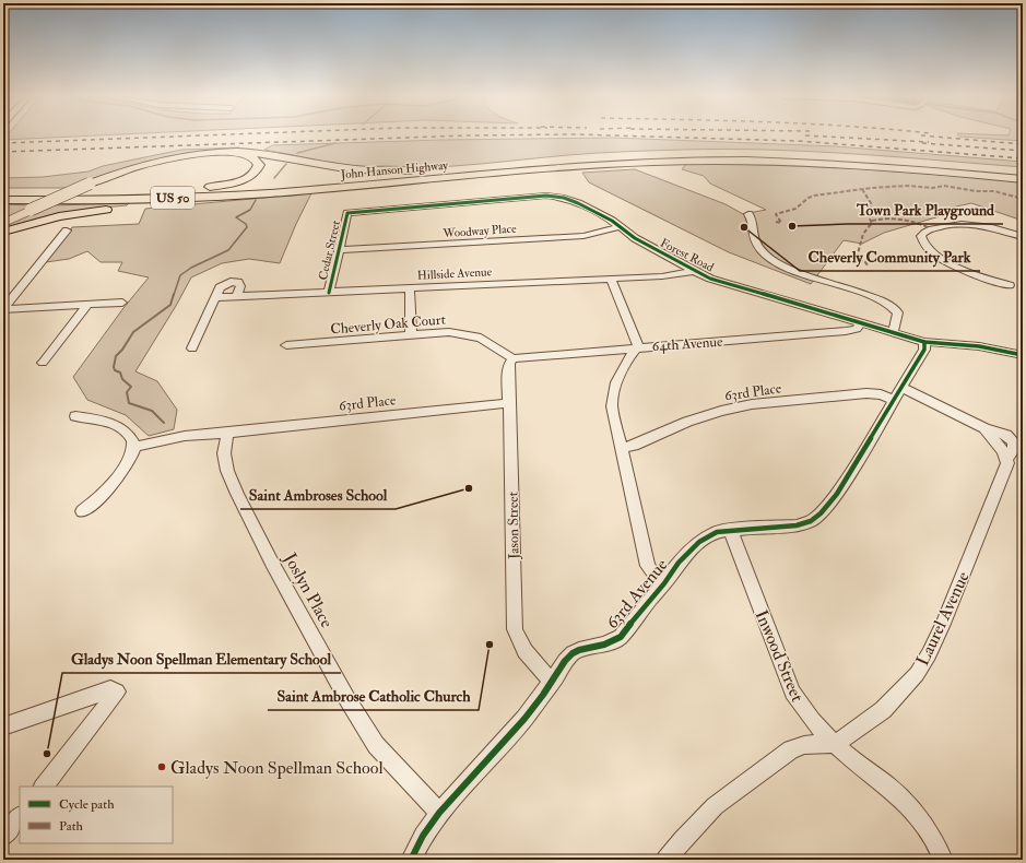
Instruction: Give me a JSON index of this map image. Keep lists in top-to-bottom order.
{
  "streets": {
    "highway": ["John Hanson Highway", "US 50"],
    "street": [
      "Woodway Place",
      "Cedar Street",
      "Forest Road",
      "Hillside Avenue",
      "Cheverly Oak Court",
      "64th Avenue",
      "63rd Place",
      "Jason Street",
      "Joslyn Place",
      "63rd Avenue",
      "Laurel Avenue",
      "Inwood Street"
    ]
  },
  "crossings": [
    ["Woodway Place", "Cedar Street"],
    ["Woodway Place", "Forest Road"],
    ["Cedar Street", "Forest Road"],
    ["Cedar Street", "Hillside Avenue"],
    ["Forest Road", "Hillside Avenue"],
    ["Forest Road", "64th Avenue"],
    ["Forest Road", "63rd Avenue"],
    ["Cheverly Oak Court", "64th Avenue"],
    ["Cheverly Oak Court", "Jason Street"],
    ["64th Avenue", "Jason Street"],
    ["63rd Place", "Jason Street"],
    ["63rd Place", "Joslyn Place"],
    ["63rd Place", "63rd Avenue"],
    ["63rd Place", "Laurel Avenue"],
    ["Jason Street", "63rd Avenue"],
    ["Joslyn Place", "63rd Avenue"],
    ["63rd Avenue", "Laurel Avenue"],
    ["63rd Avenue", "Inwood Street"],
    ["Laurel Avenue", "Inwood Street"]
  ],
  "places": [
    "Town Park Playground",
    "Cheverly Community Park",
    "Saint Ambroses School",
    "Saint Ambrose Catholic Church",
    "Gladys Noon Spellman Elementary School",
    "Gladys Noon Spellman School"
  ],
  "legend": ["Cycle path", "Path"]
}
